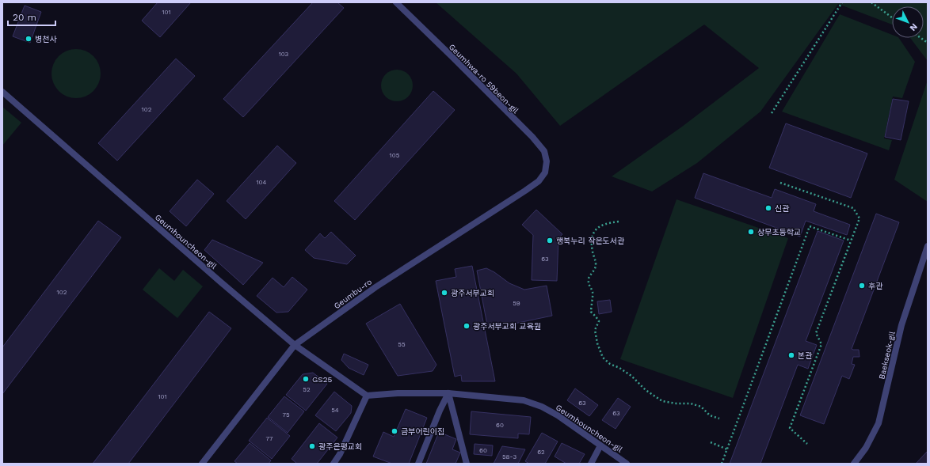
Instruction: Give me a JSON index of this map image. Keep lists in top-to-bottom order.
{
  "streets": {
    "street": [
      "Geumhwa-ro 59beon-gil",
      "Geumhouncheon-gil",
      "Geumbu-ro",
      "Baekseok-gil"
    ]
  },
  "crossings": [
    ["Geumhwa-ro 59beon-gil", "Geumbu-ro"],
    ["Geumhouncheon-gil", "Geumbu-ro"]
  ],
  "places": [
    "병천사",
    "신관",
    "상무초등학교",
    "행복누리 작은도서관",
    "후관",
    "광주서부교회",
    "광주서부교회 교육원",
    "본관",
    "GS25",
    "금부어린이집",
    "광주은평교회"
  ],
  "house_numbers": [
    "101",
    "103",
    "102",
    "105",
    "104",
    "63",
    "102",
    "59",
    "55",
    "52",
    "101",
    "63",
    "54",
    "63",
    "75",
    "60",
    "77",
    "60",
    "62",
    "58-3"
  ],
  "scale_bar": "20 m",
  "north": "bottom right"
}
